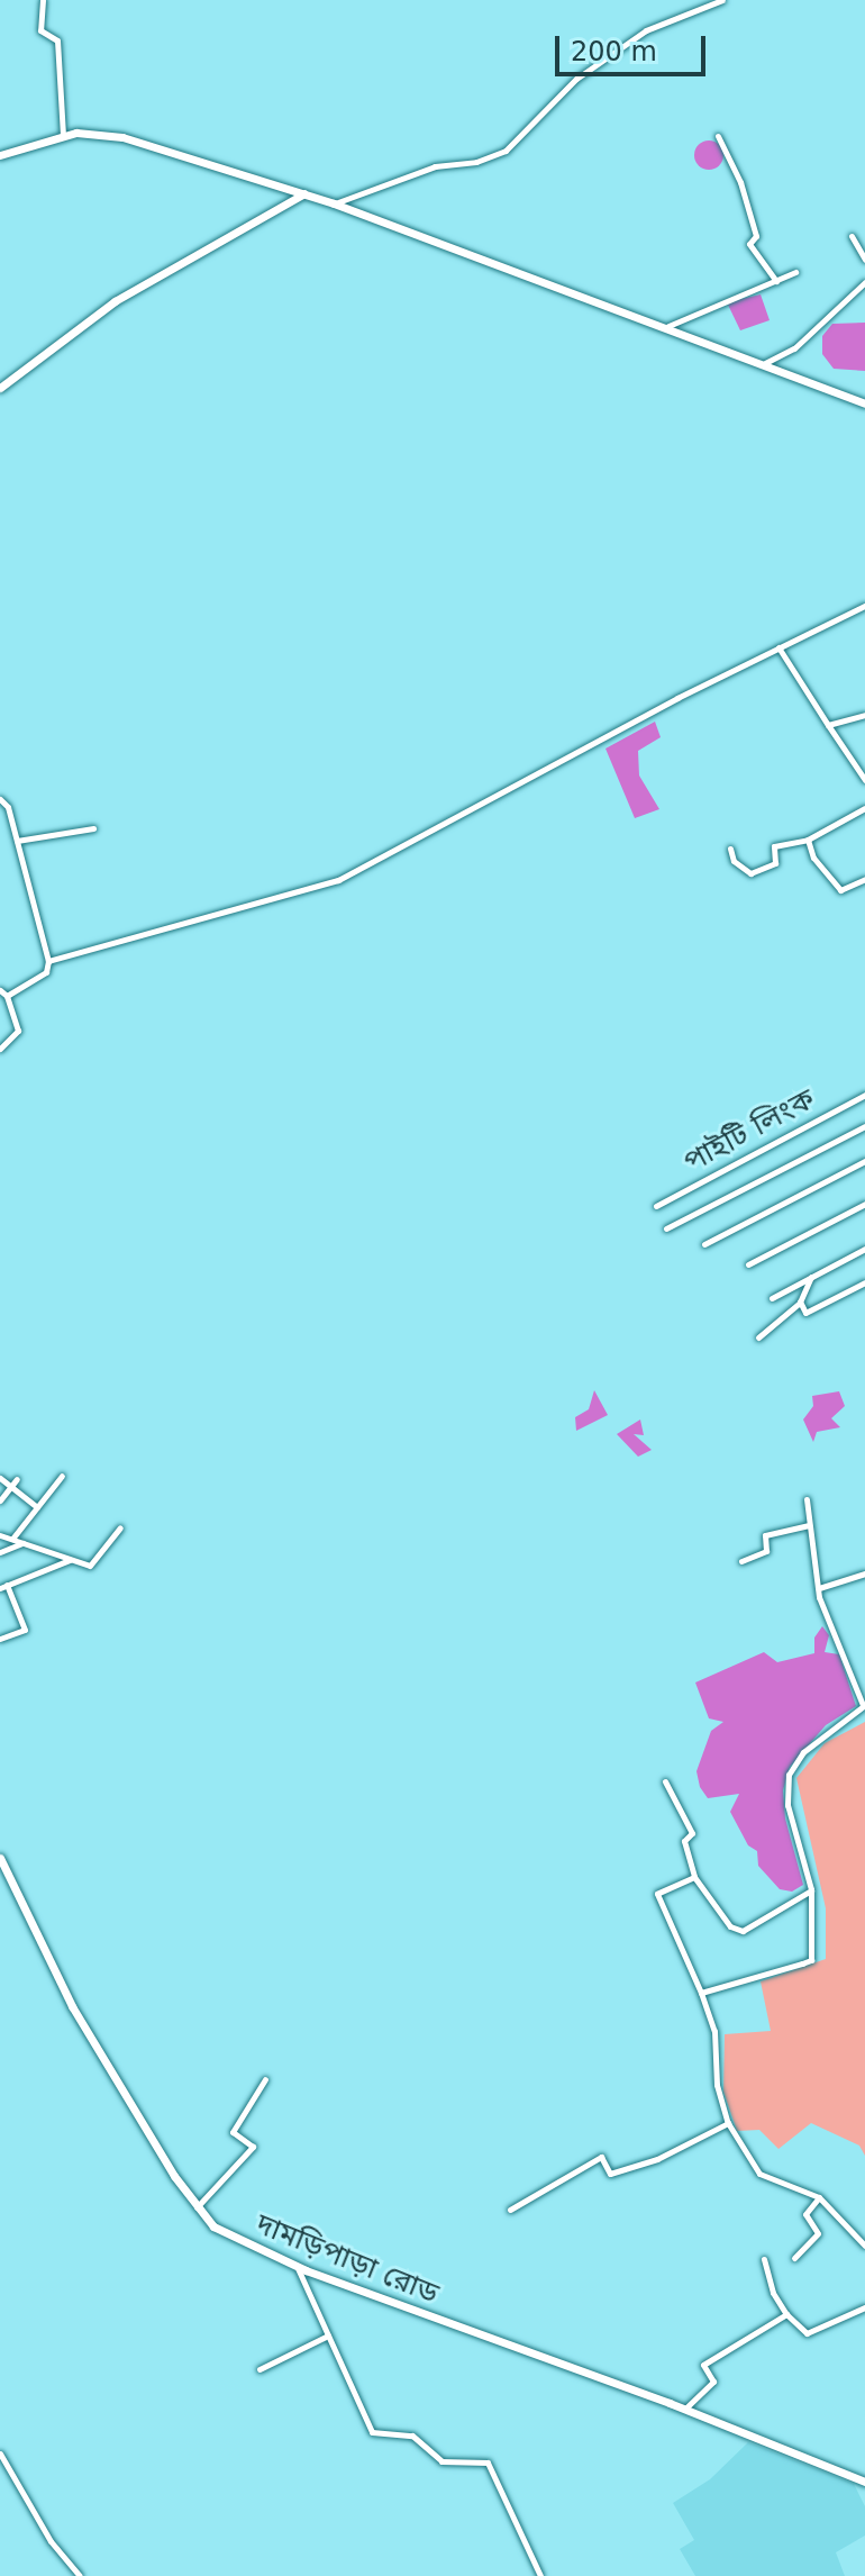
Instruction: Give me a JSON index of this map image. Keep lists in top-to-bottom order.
{
  "streets": {
    "main road": ["দামড়িপাড়া রোড"],
    "street": ["পাইটি লিংক"]
  },
  "scale_bar": "200 m"
}
